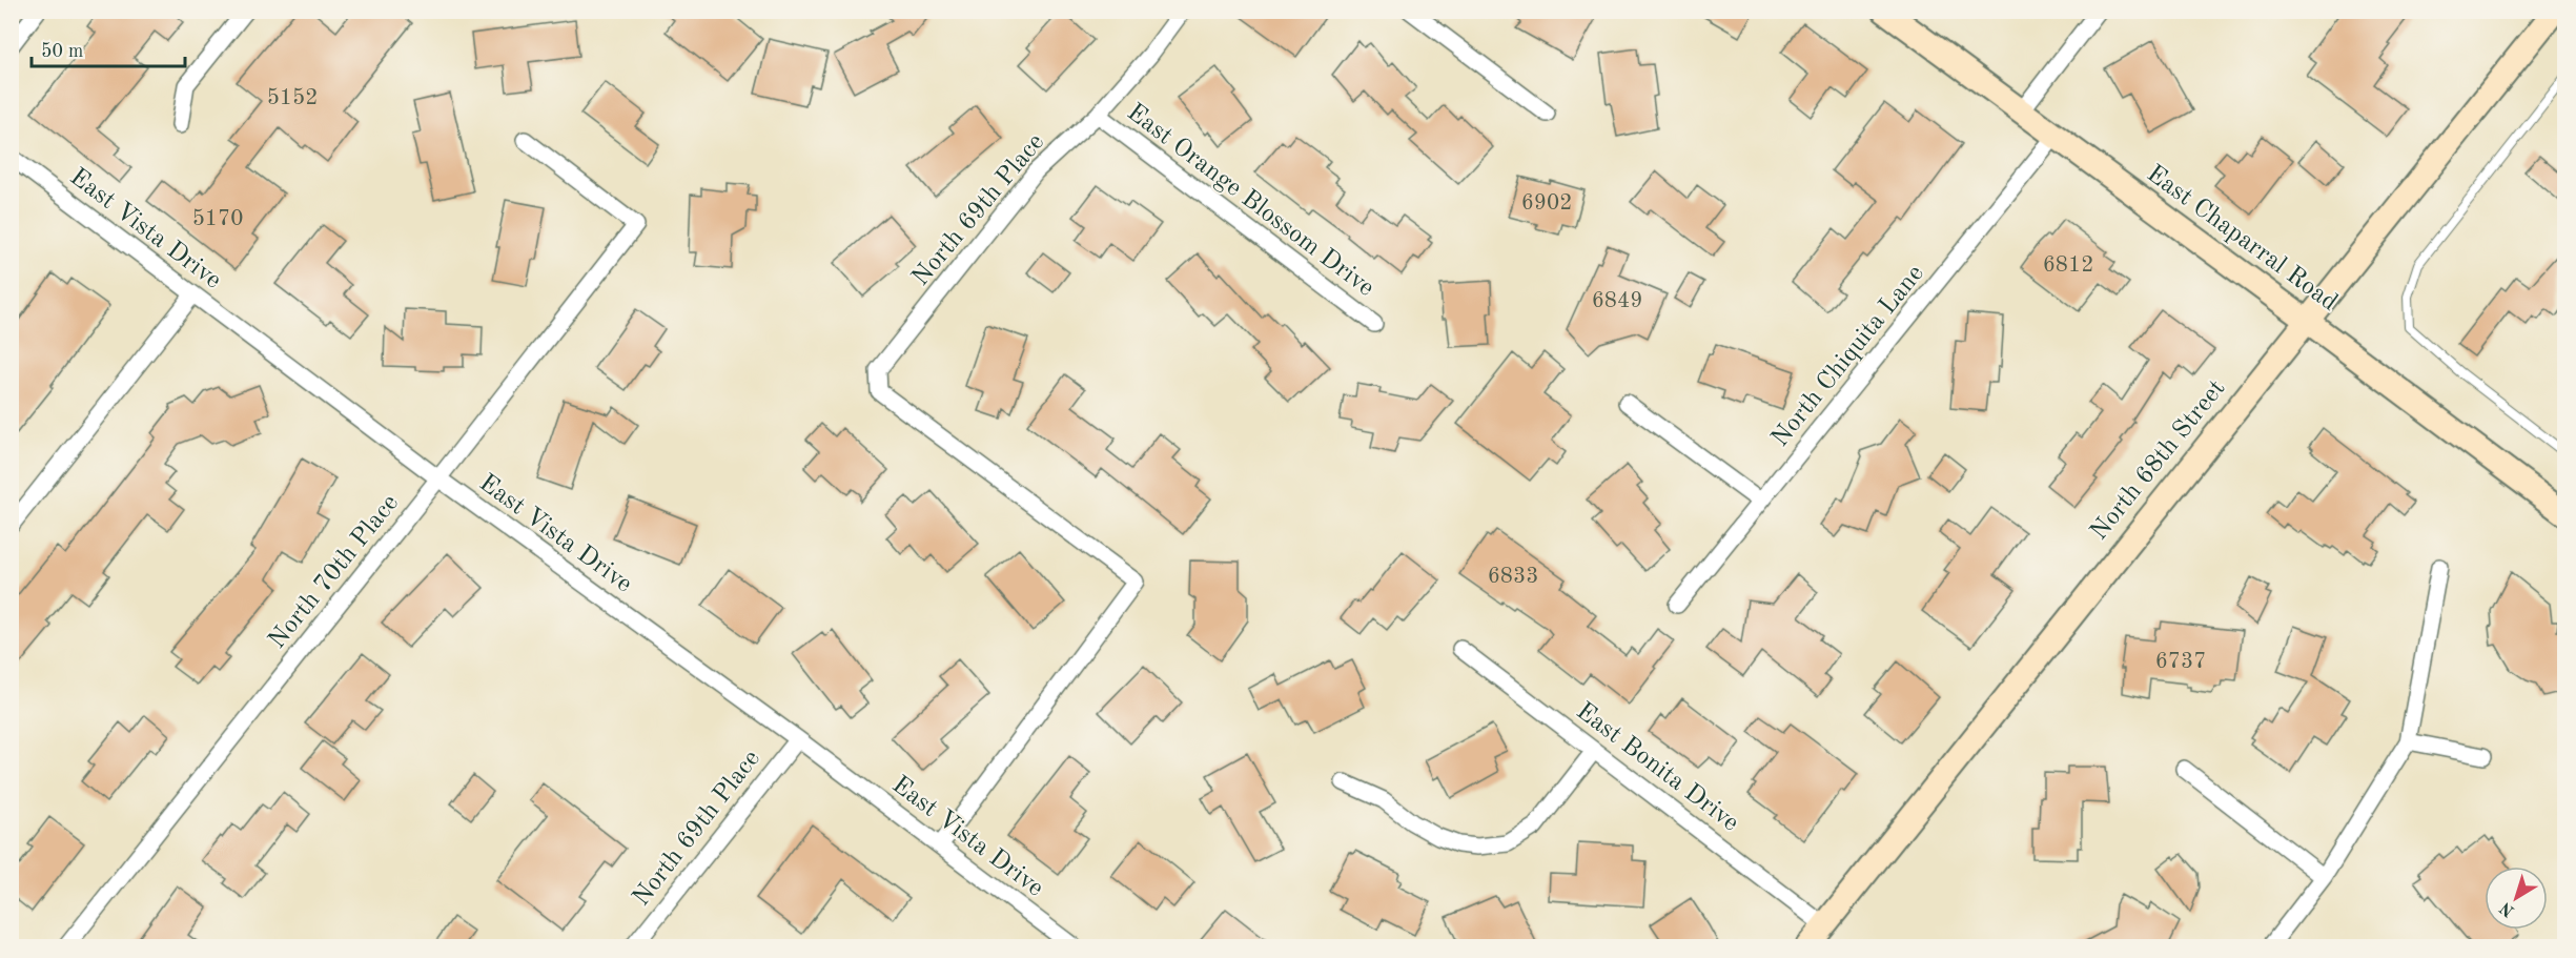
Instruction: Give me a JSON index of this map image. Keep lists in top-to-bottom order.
{
  "streets": {
    "street": [
      "East Orange Blossom Drive",
      "North 69th Place",
      "East Vista Drive",
      "East Chaparral Road",
      "North Chiquita Lane",
      "North 68th Street",
      "North 70th Place",
      "East Bonita Drive"
    ]
  },
  "crossings": [
    ["East Orange Blossom Drive", "North 69th Place"],
    ["North 69th Place", "East Vista Drive"],
    ["East Vista Drive", "North 70th Place"],
    ["East Chaparral Road", "North Chiquita Lane"],
    ["East Chaparral Road", "North 68th Street"],
    ["North 68th Street", "East Bonita Drive"]
  ],
  "house_numbers": [
    "5152",
    "6902",
    "5170",
    "6812",
    "6849",
    "6833",
    "6737"
  ],
  "scale_bar": "50 m",
  "north": "bottom left"
}
